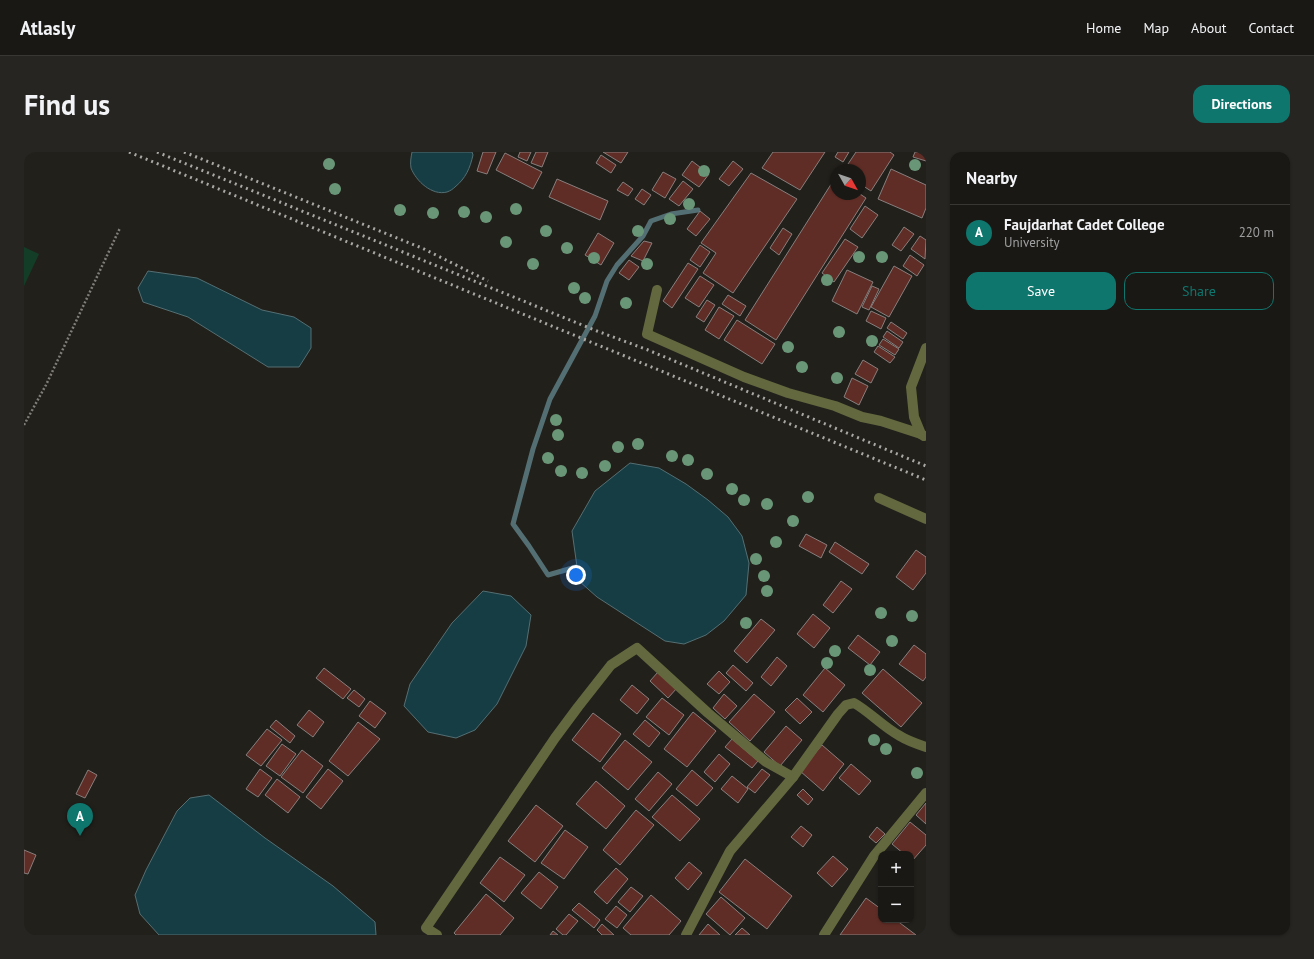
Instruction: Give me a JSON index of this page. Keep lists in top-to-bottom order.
{
  "north": "bottom right",
  "page": {
    "header": "Atlasly",
    "nav": [
      "Home",
      "Map",
      "About",
      "Contact"
    ],
    "buttons": [
      "Directions",
      ["Save", "Share"]
    ],
    "title": "Find us",
    "heading": "Nearby",
    "list": [
      {
        "mark": "A",
        "name": "Faujdarhat Cadet College",
        "note": "University",
        "value": "220 m"
      }
    ],
    "pins": "A",
    "map_buttons": ["+", "−"]
  }
}
